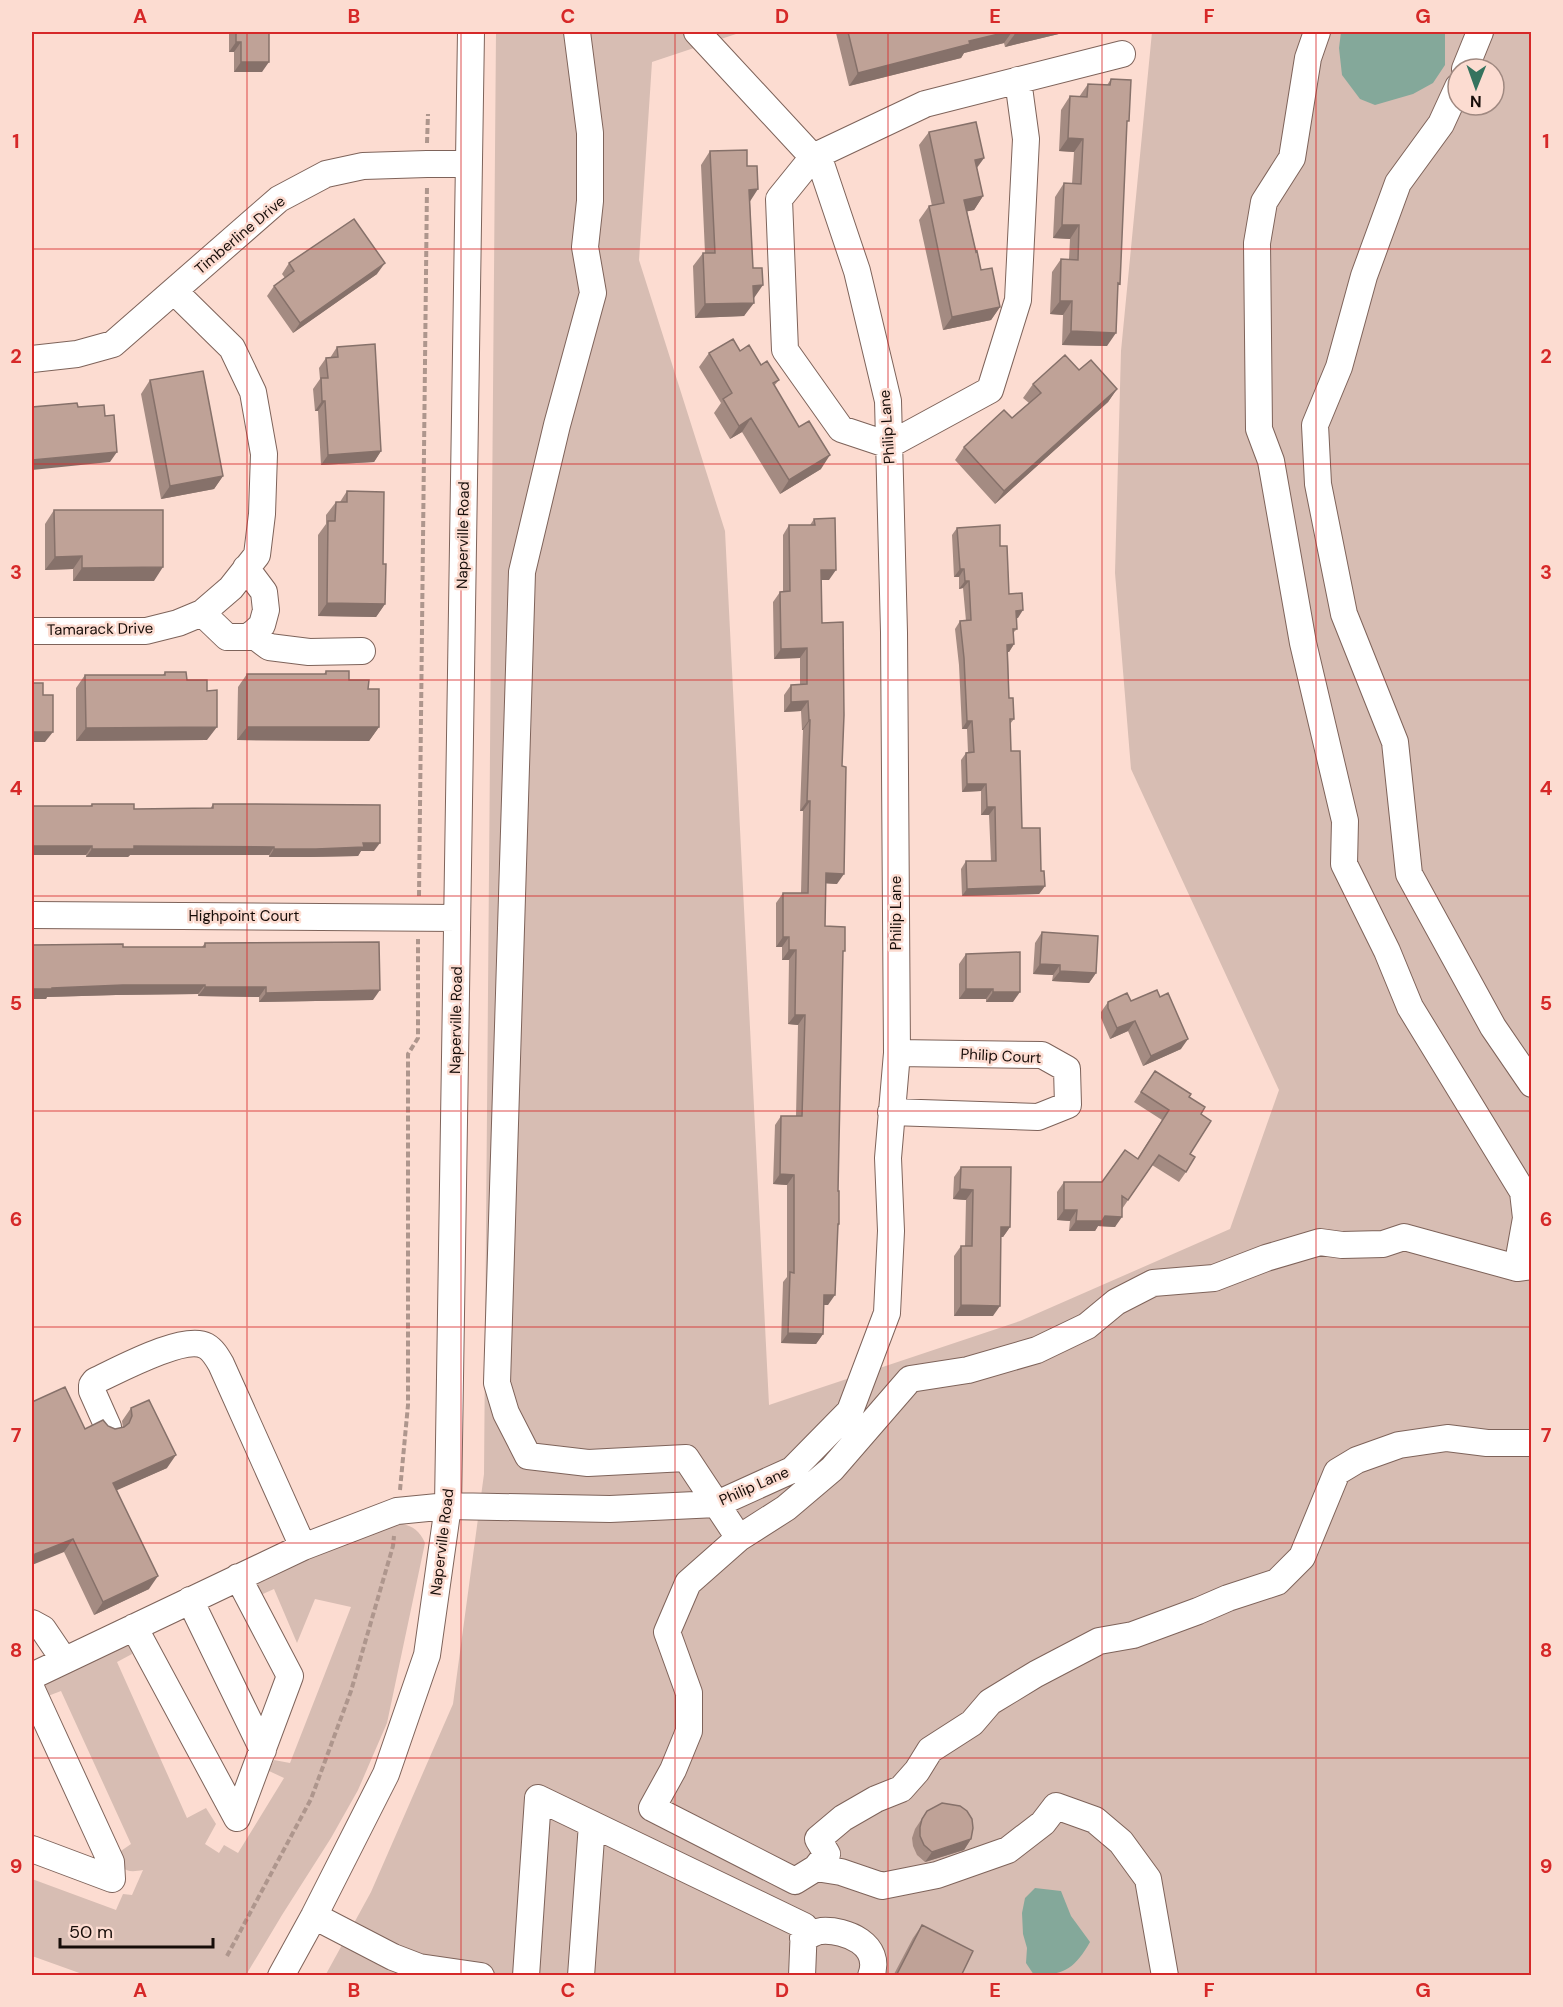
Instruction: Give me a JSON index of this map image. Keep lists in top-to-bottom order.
{
  "streets": {
    "street": [
      "Timberline Drive",
      "Philip Lane",
      "Naperville Road",
      "Tamarack Drive",
      "Highpoint Court",
      "Philip Court"
    ]
  },
  "crossings": [
    ["Timberline Drive", "Naperville Road"],
    ["Timberline Drive", "Tamarack Drive"],
    ["Philip Lane", "Naperville Road"],
    ["Philip Lane", "Philip Court"],
    ["Naperville Road", "Highpoint Court"]
  ],
  "scale_bar": "50 m",
  "north": "bottom",
  "grid": {
    "columns": [
      "A",
      "B",
      "C",
      "D",
      "E",
      "F",
      "G"
    ],
    "rows": [
      "1",
      "2",
      "3",
      "4",
      "5",
      "6",
      "7",
      "8",
      "9"
    ]
  }
}
